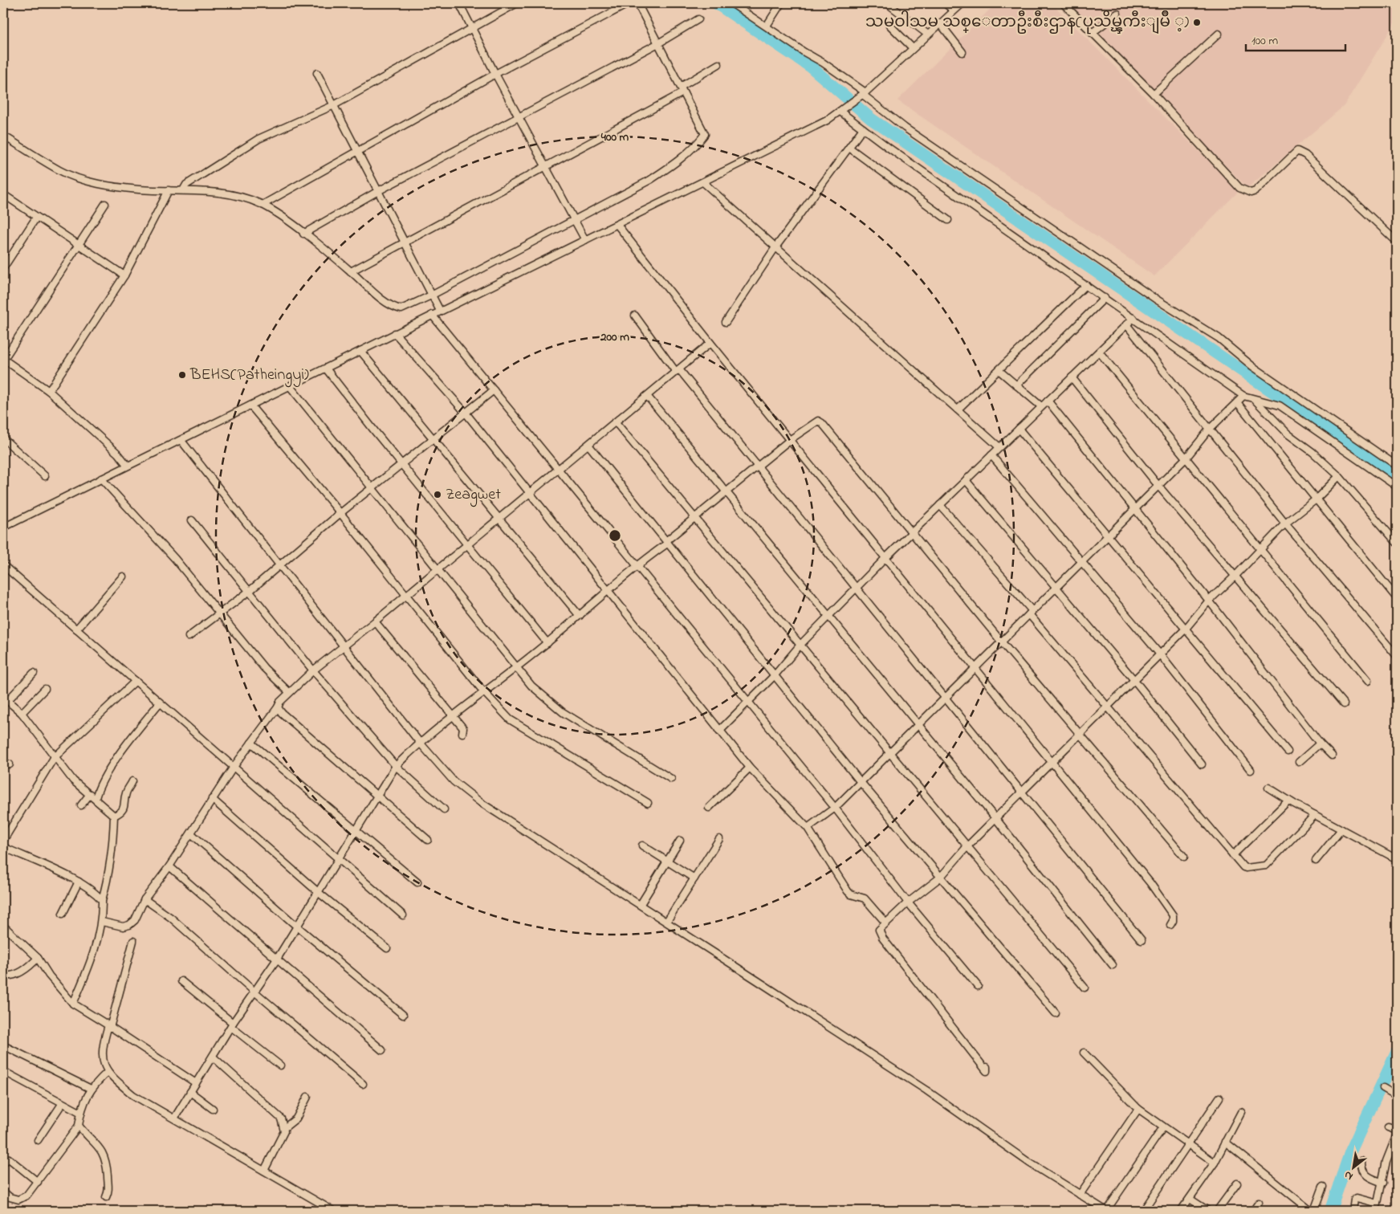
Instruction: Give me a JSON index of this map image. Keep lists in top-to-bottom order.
{
  "places": ["သမဝါသမ သစ္ေတာဦးစီးဌာန(ပုသိမ္ၾကီးျမိဳ ့)", "BEHS(Patheingyi)", "Zeagwet"],
  "scale_bar": "100 m",
  "north": "bottom left",
  "rings": ["400 m", "200 m"]
}
